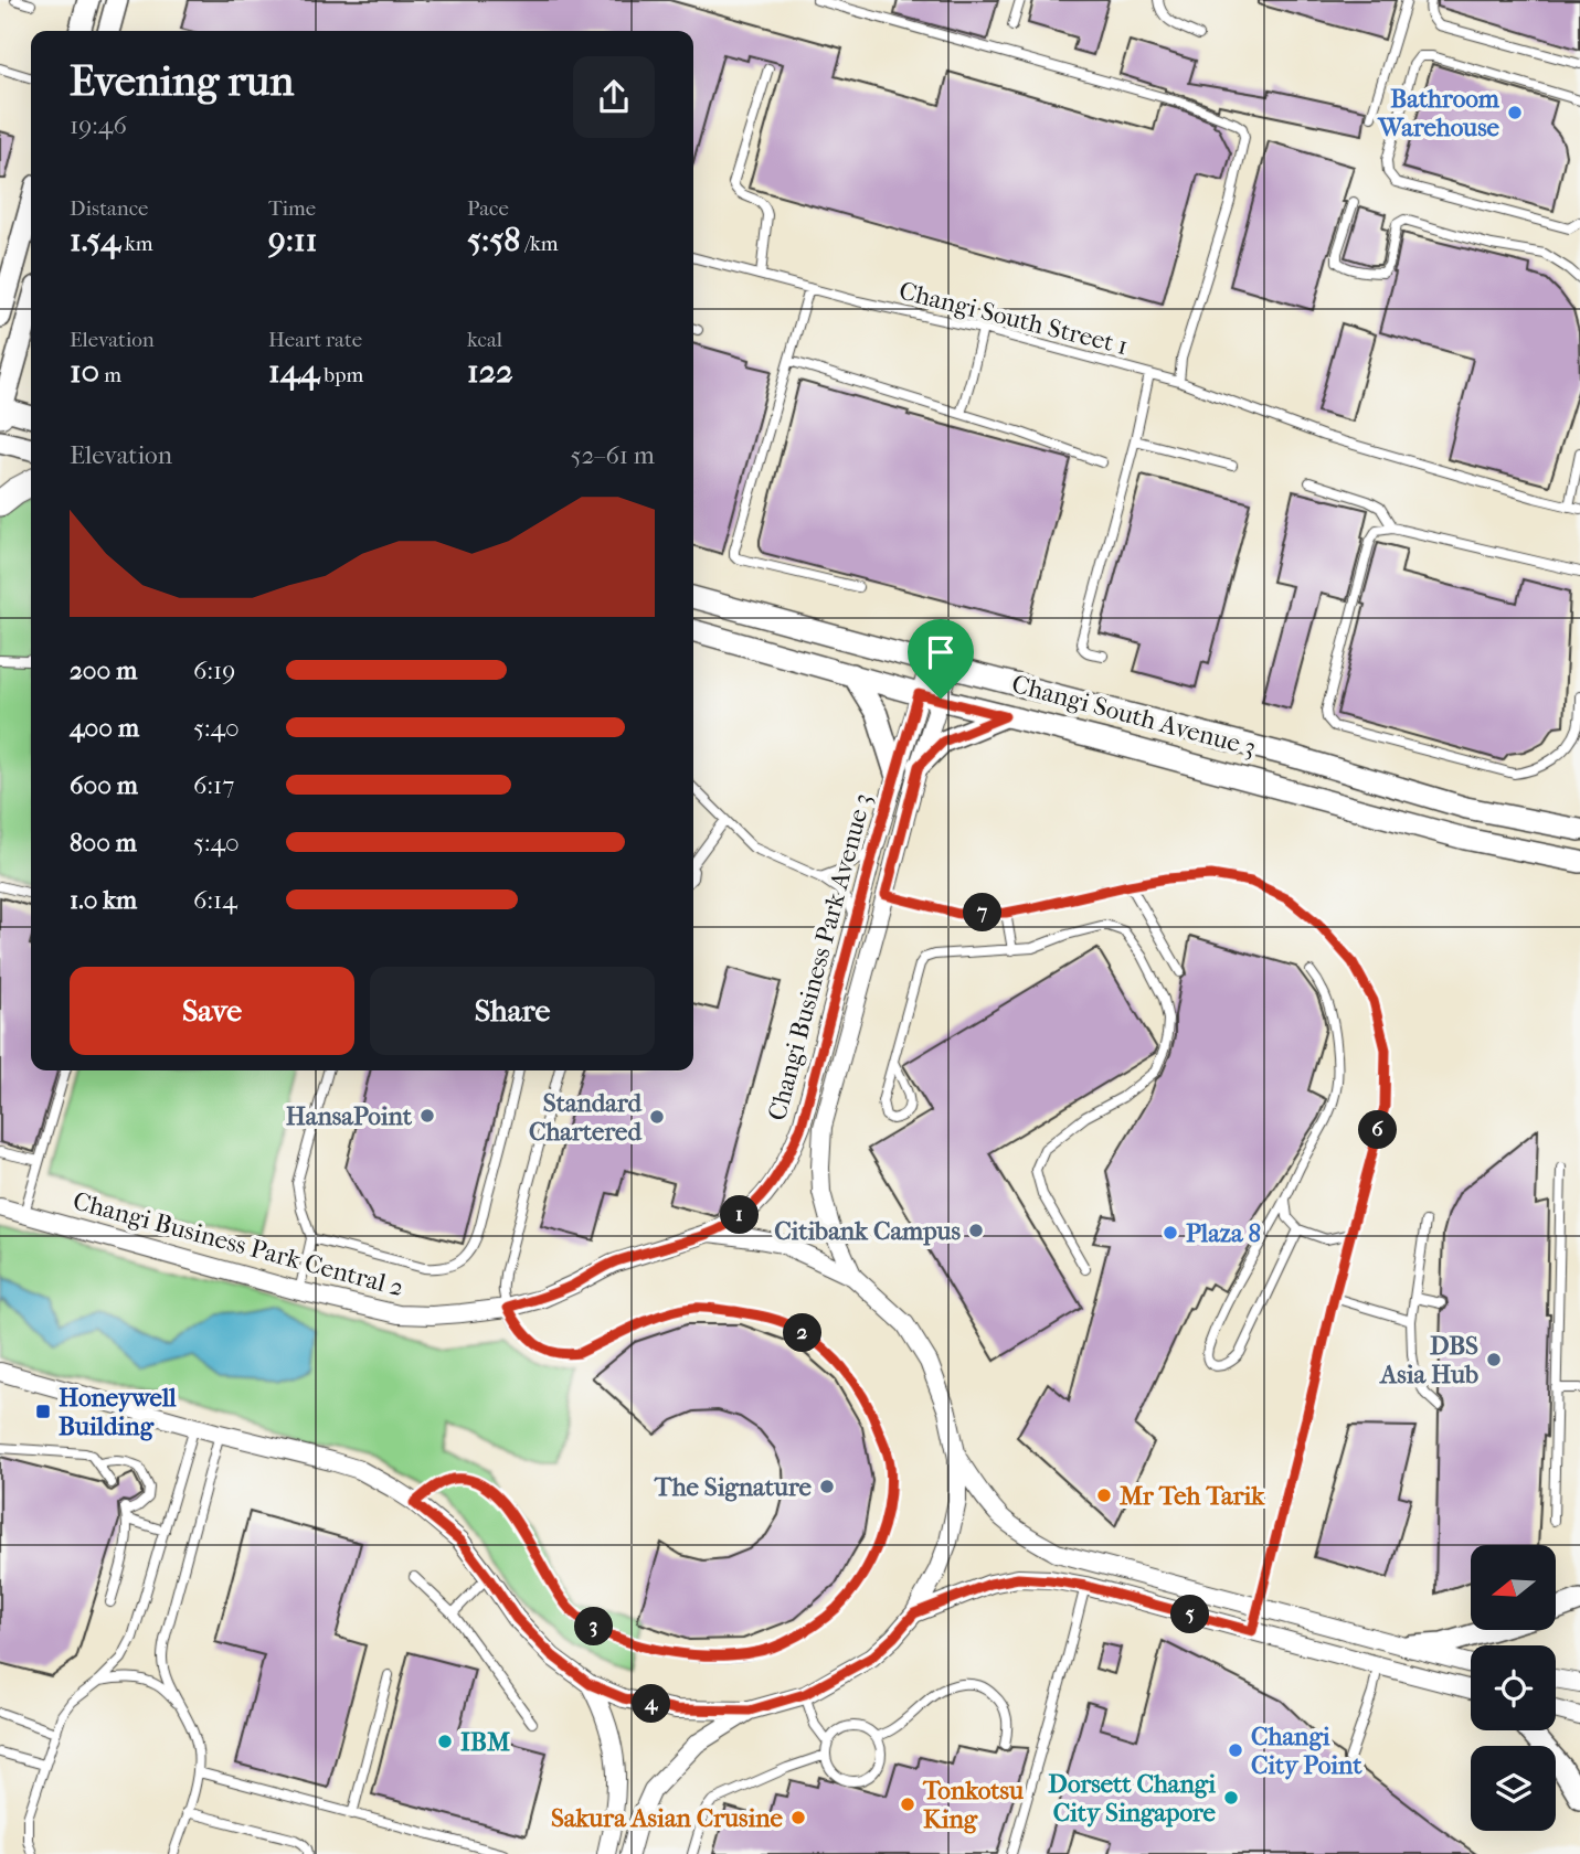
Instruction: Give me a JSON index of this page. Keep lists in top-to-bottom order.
{
  "streets": {
    "street": ["Changi South Avenue 3", "Changi Business Park Avenue 3", "Changi Business Park Central 2"],
    "lane": ["Changi South Street 1"]
  },
  "crossings": [
    ["Changi South Avenue 3", "Changi Business Park Avenue 3"],
    ["Changi Business Park Avenue 3", "Changi Business Park Central 2"]
  ],
  "places": {
    "other": [
      "Bathroom Warehouse",
      "HansaPoint",
      "Standard Chartered",
      "Citibank Campus",
      "Plaza 8",
      "DBS Asia Hub",
      "The Signature",
      "Mr Teh Tarik",
      "IBM",
      "Changi City Point",
      "Dorsett Changi City Singapore",
      "Tonkotsu King",
      "Sakura Asian Crusine"
    ],
    "transit": ["Honeywell Building"]
  },
  "north": "left",
  "page": {
    "heading": ["Evening run", "19:46"],
    "stats": [
      ["Distance", "1.54 km"],
      ["Time", "9:11"],
      ["Pace", "5:58 /km"],
      ["Elevation", "10 m"],
      ["Heart rate", "144 bpm"],
      ["kcal", "122"]
    ],
    "chart": ["Elevation", "52–61 m"],
    "list": [
      {
        "name": "200 m",
        "note": "6:19"
      },
      {
        "name": "400 m",
        "note": "5:40"
      },
      {
        "name": "600 m",
        "note": "6:17"
      },
      {
        "name": "800 m",
        "note": "5:40"
      },
      {
        "name": "1.0 km",
        "note": "6:14"
      }
    ],
    "pins": [
      "7",
      "6",
      "1",
      "2",
      "5",
      "3",
      "4"
    ],
    "buttons": ["Save", "Share"]
  }
}
